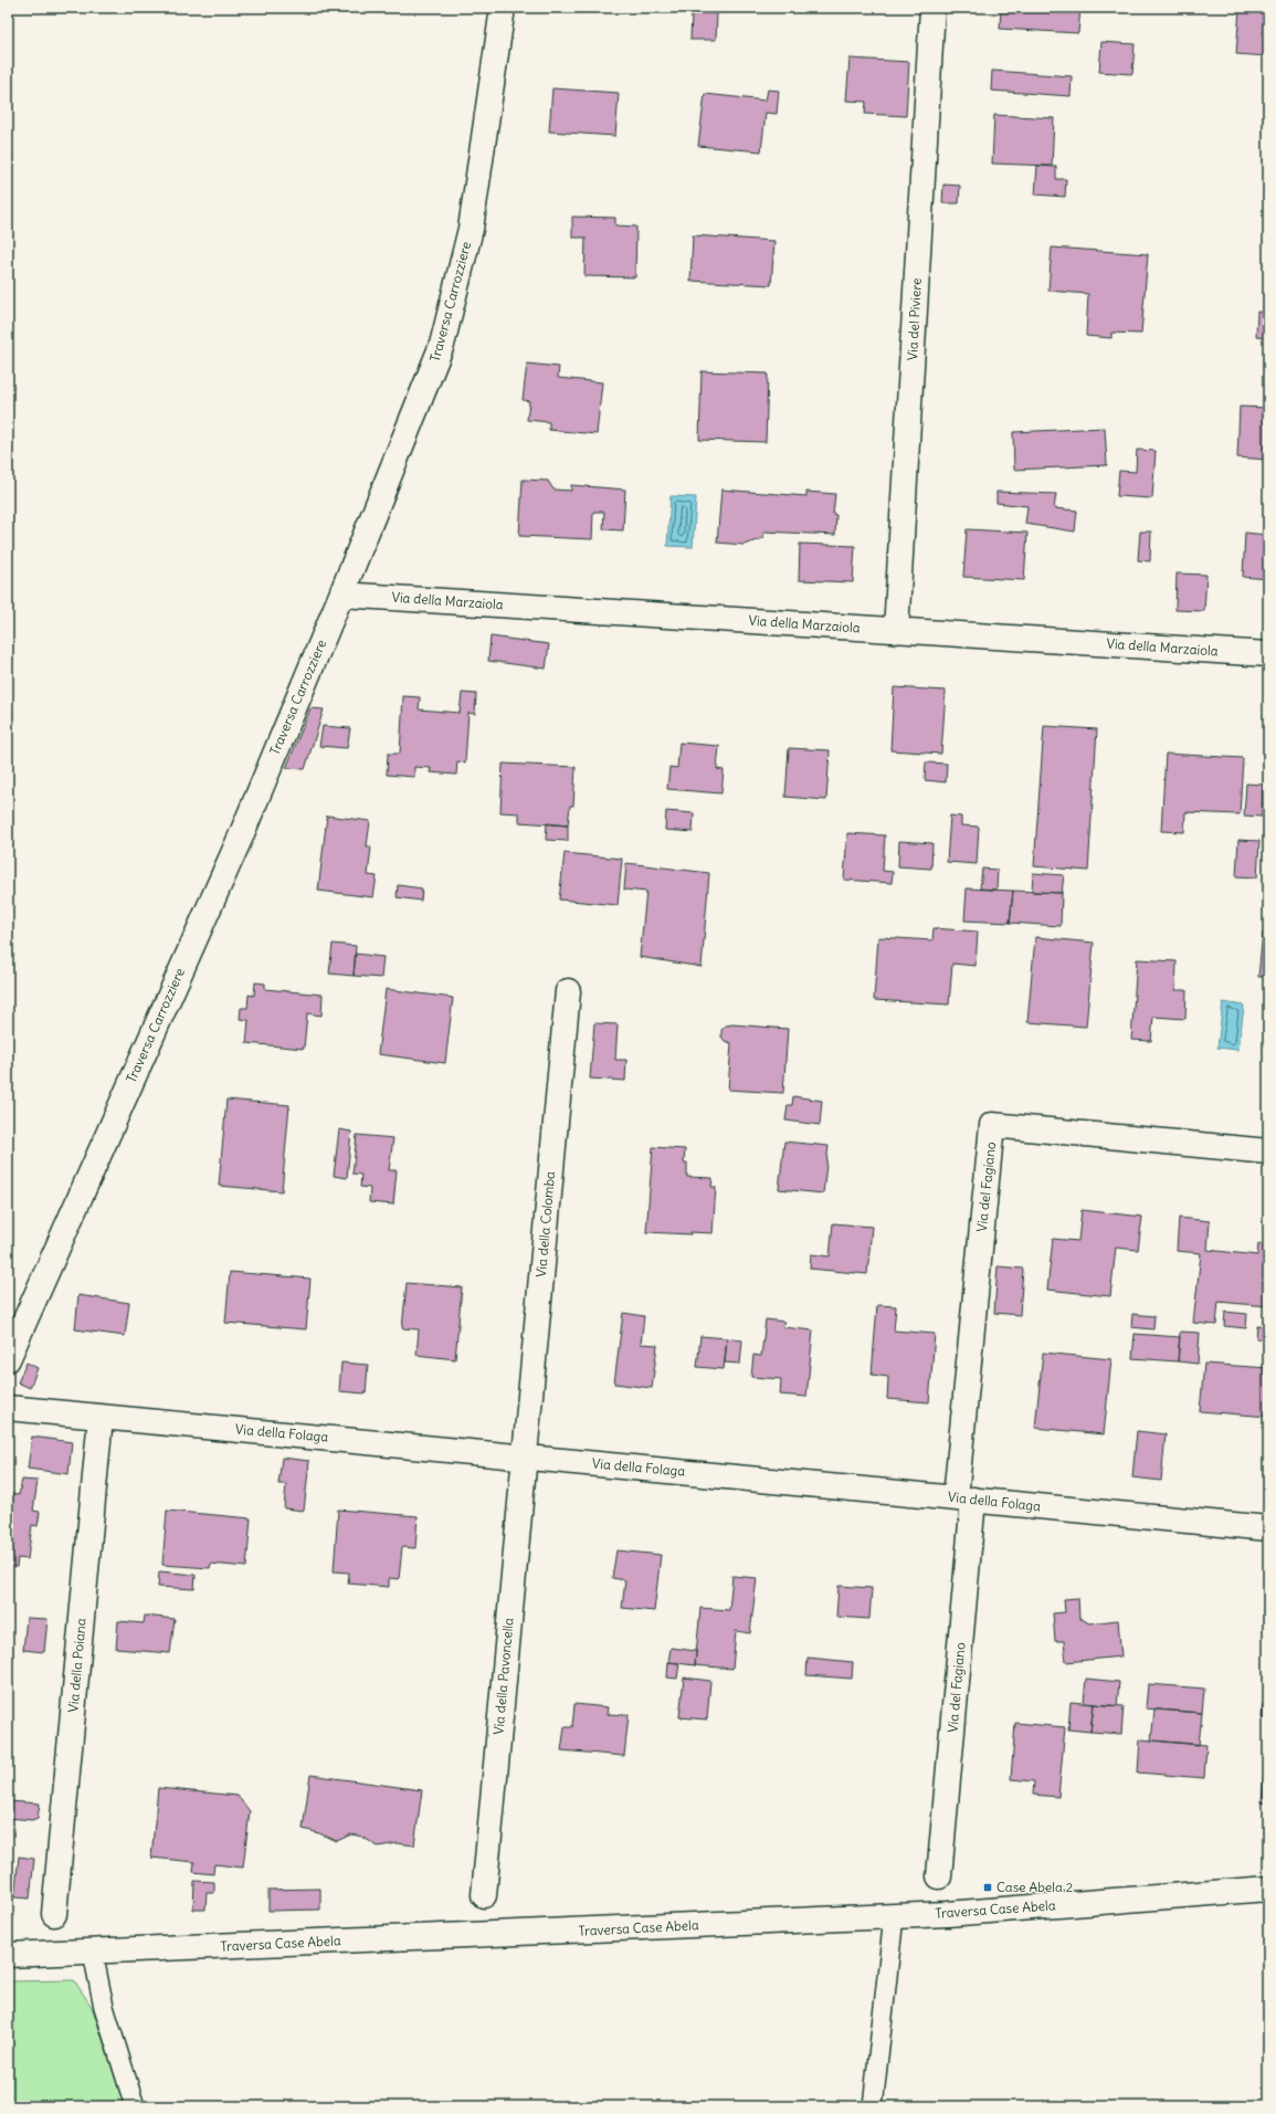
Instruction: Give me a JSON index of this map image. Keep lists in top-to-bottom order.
{
  "streets": {
    "street": [
      "Traversa Carrozziere",
      "Via del Piviere",
      "Via della Marzaiola",
      "Via del Fagiano",
      "Via della Colomba",
      "Via della Folaga",
      "Via della Poiana",
      "Via della Pavoncella",
      "Traversa Case Abela"
    ]
  },
  "crossings": [
    ["Traversa Carrozziere", "Via della Marzaiola"],
    ["Via del Piviere", "Via della Marzaiola"],
    ["Via del Fagiano", "Via della Folaga"],
    ["Via della Colomba", "Via della Folaga"],
    ["Via della Colomba", "Via della Pavoncella"],
    ["Via della Folaga", "Via della Poiana"],
    ["Via della Folaga", "Via della Pavoncella"]
  ],
  "places": {
    "transit": ["Case Abela 2"]
  }
}
